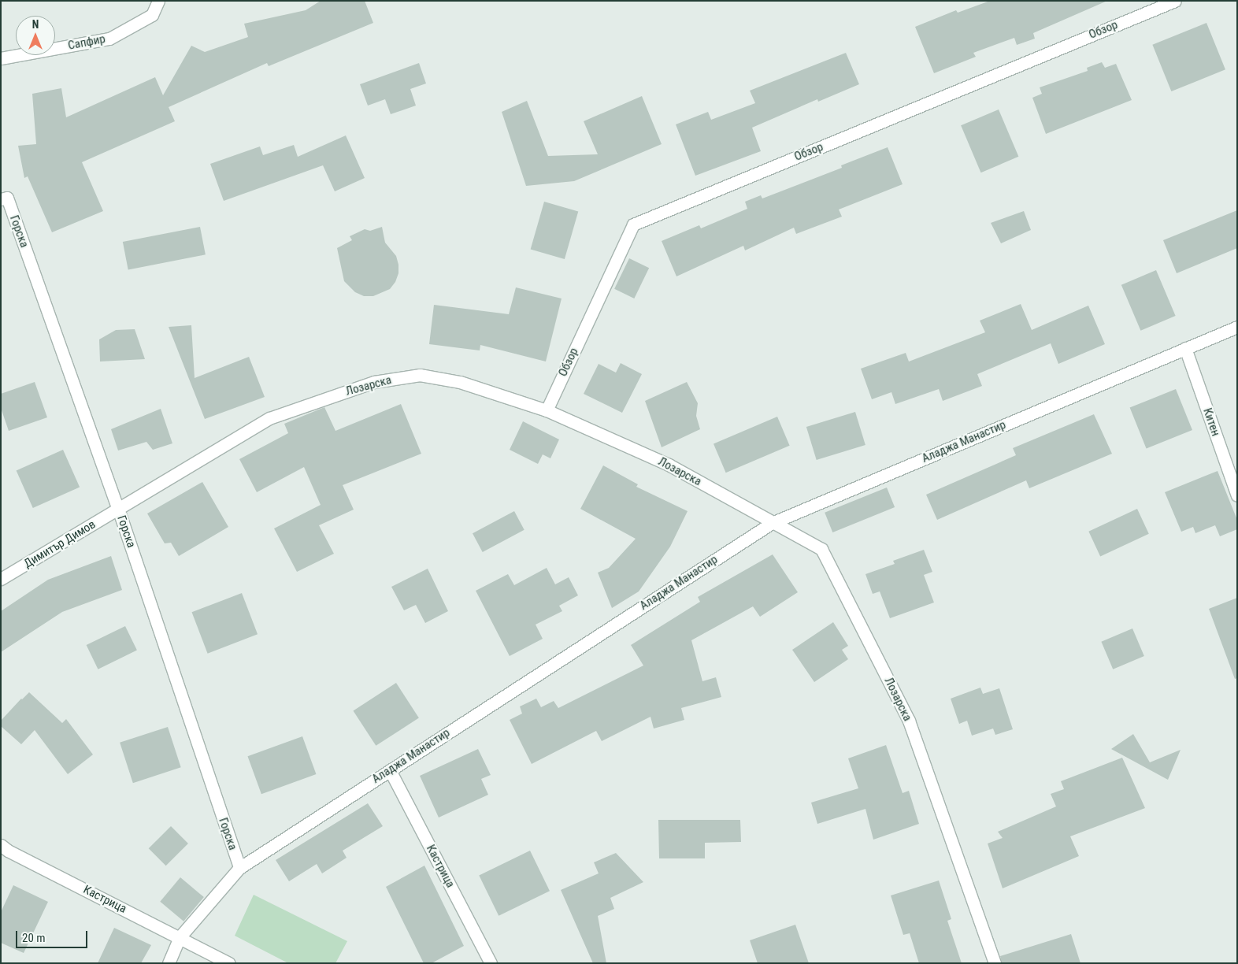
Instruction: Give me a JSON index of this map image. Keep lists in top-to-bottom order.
{
  "streets": {
    "street": [
      "Обзор",
      "Сапфир",
      "Горска",
      "Лозарска",
      "Китен",
      "Аладжа Манастир",
      "Димитър Димов",
      "Кастрица"
    ]
  },
  "crossings": [
    ["Обзор", "Лозарска"],
    ["Горска", "Лозарска"],
    ["Горска", "Аладжа Манастир"],
    ["Горска", "Димитър Димов"],
    ["Лозарска", "Аладжа Манастир"],
    ["Лозарска", "Димитър Димов"],
    ["Китен", "Аладжа Манастир"],
    ["Аладжа Манастир", "Кастрица"]
  ],
  "scale_bar": "20 m",
  "north": "top"
}
